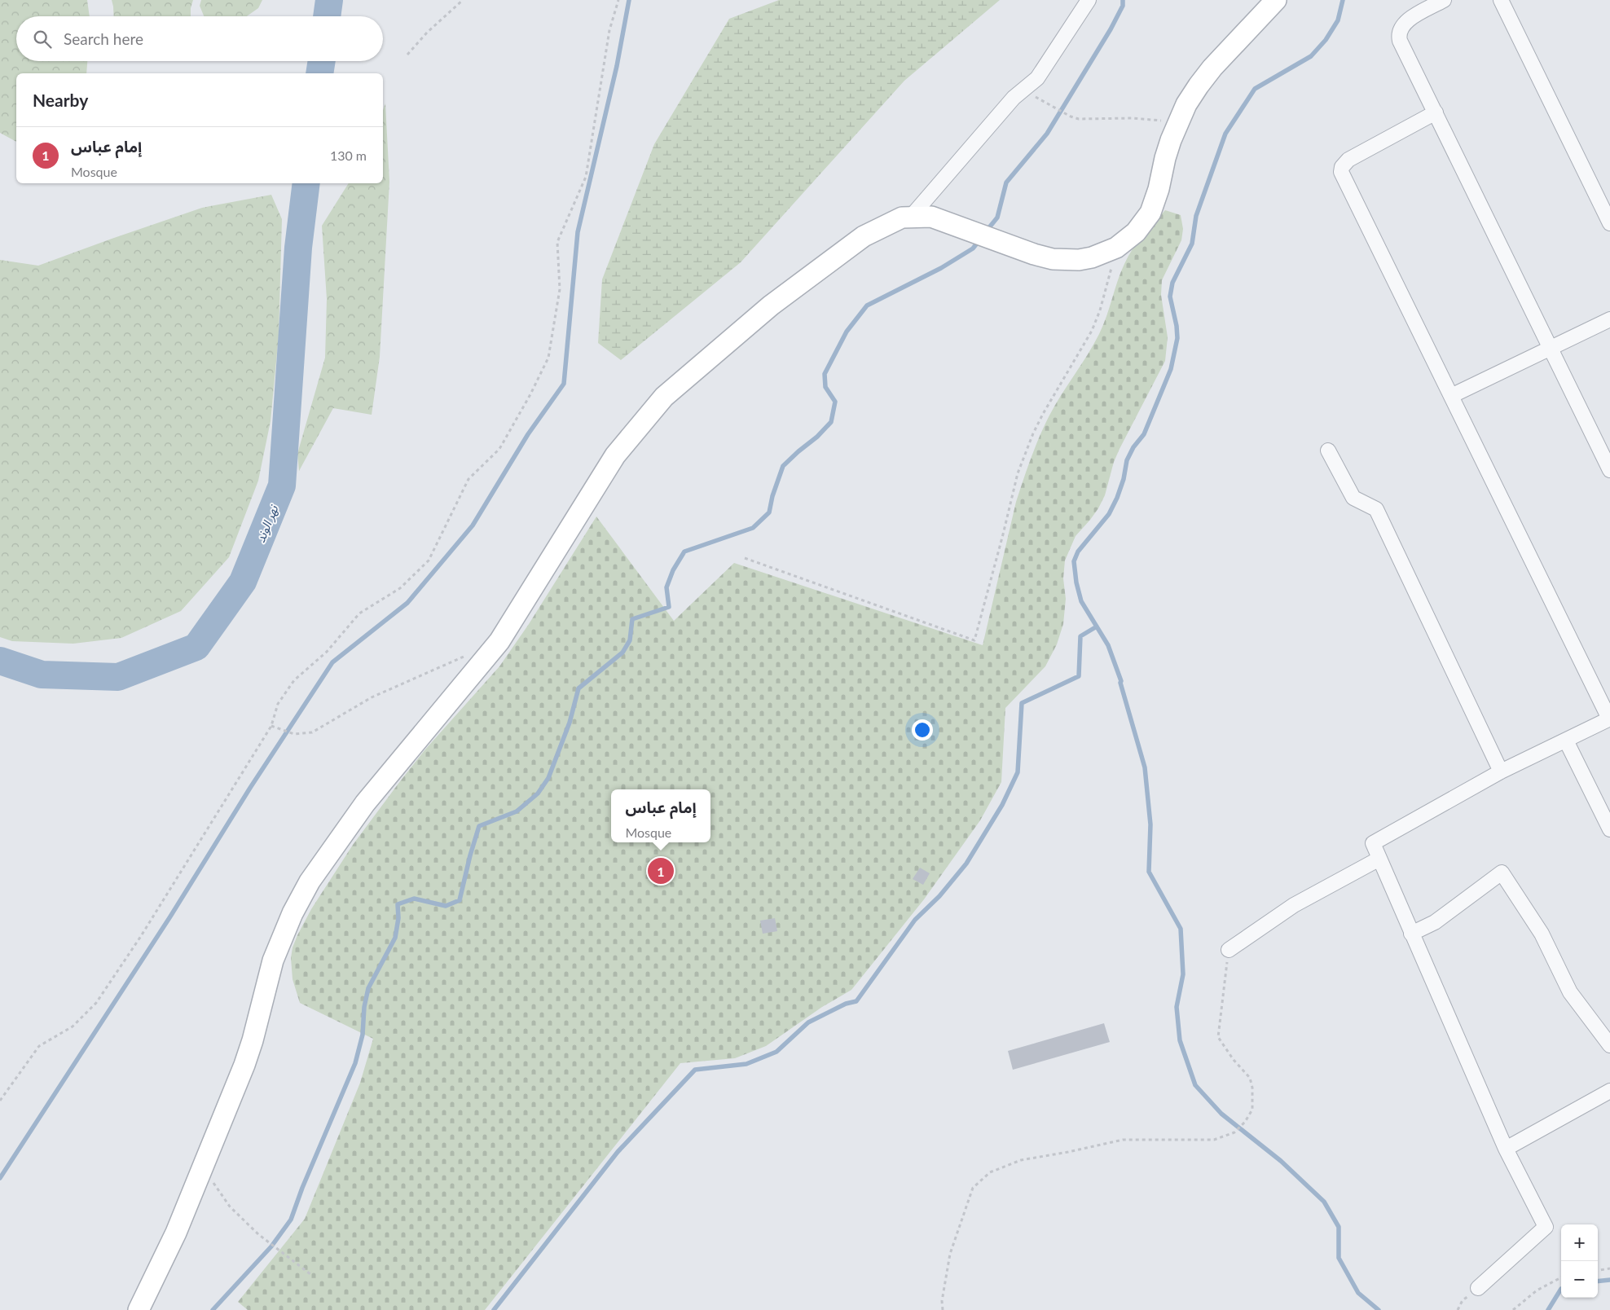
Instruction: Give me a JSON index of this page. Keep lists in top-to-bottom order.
{
  "water": ["نهر الوند"],
  "page": {
    "search": "Search here",
    "heading": "Nearby",
    "list": [
      {
        "mark": "1",
        "name": "إمام عباس",
        "note": "Mosque",
        "value": "130 m"
      }
    ],
    "popup": ["إمام عباس", "Mosque"],
    "pins": "1",
    "map_buttons": ["+", "−"]
  }
}
